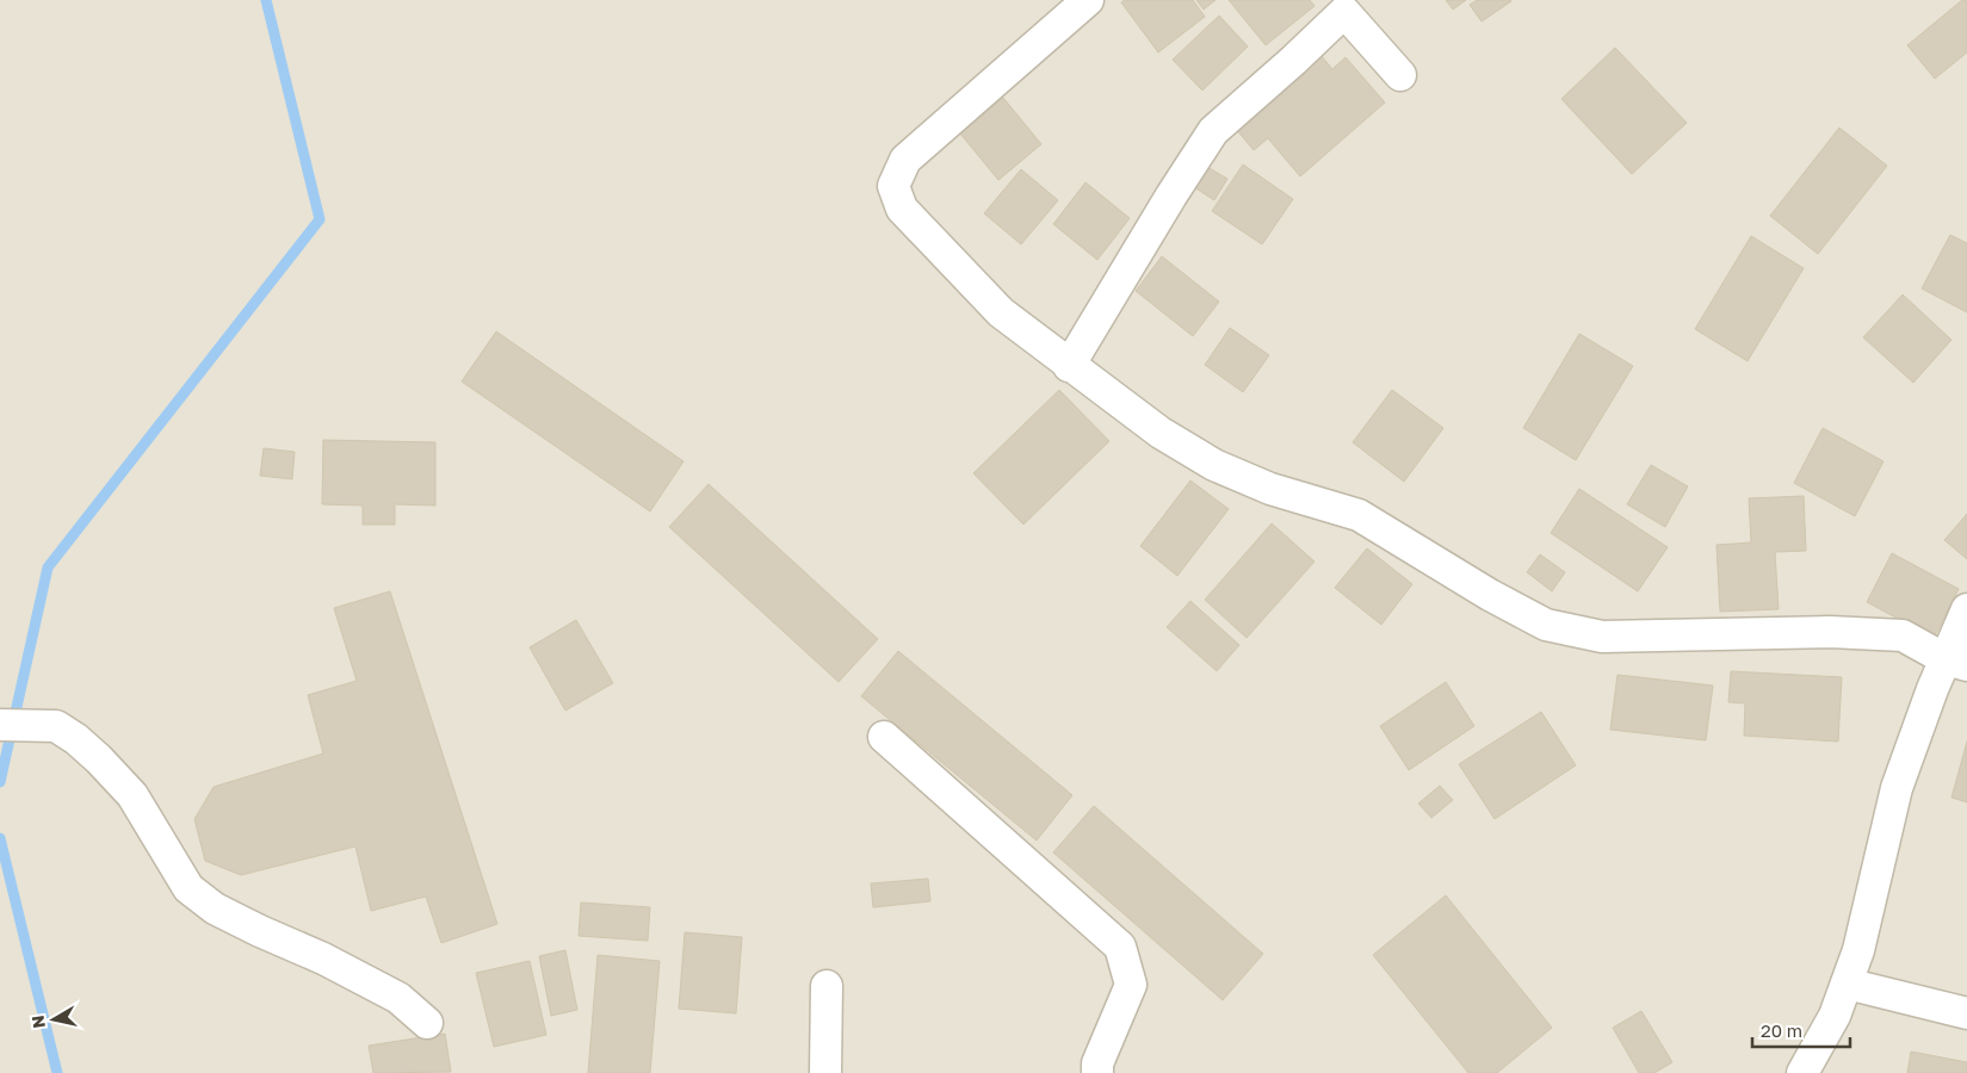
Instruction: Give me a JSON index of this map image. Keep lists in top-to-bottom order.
{
  "scale_bar": "20 m",
  "north": "left"
}
